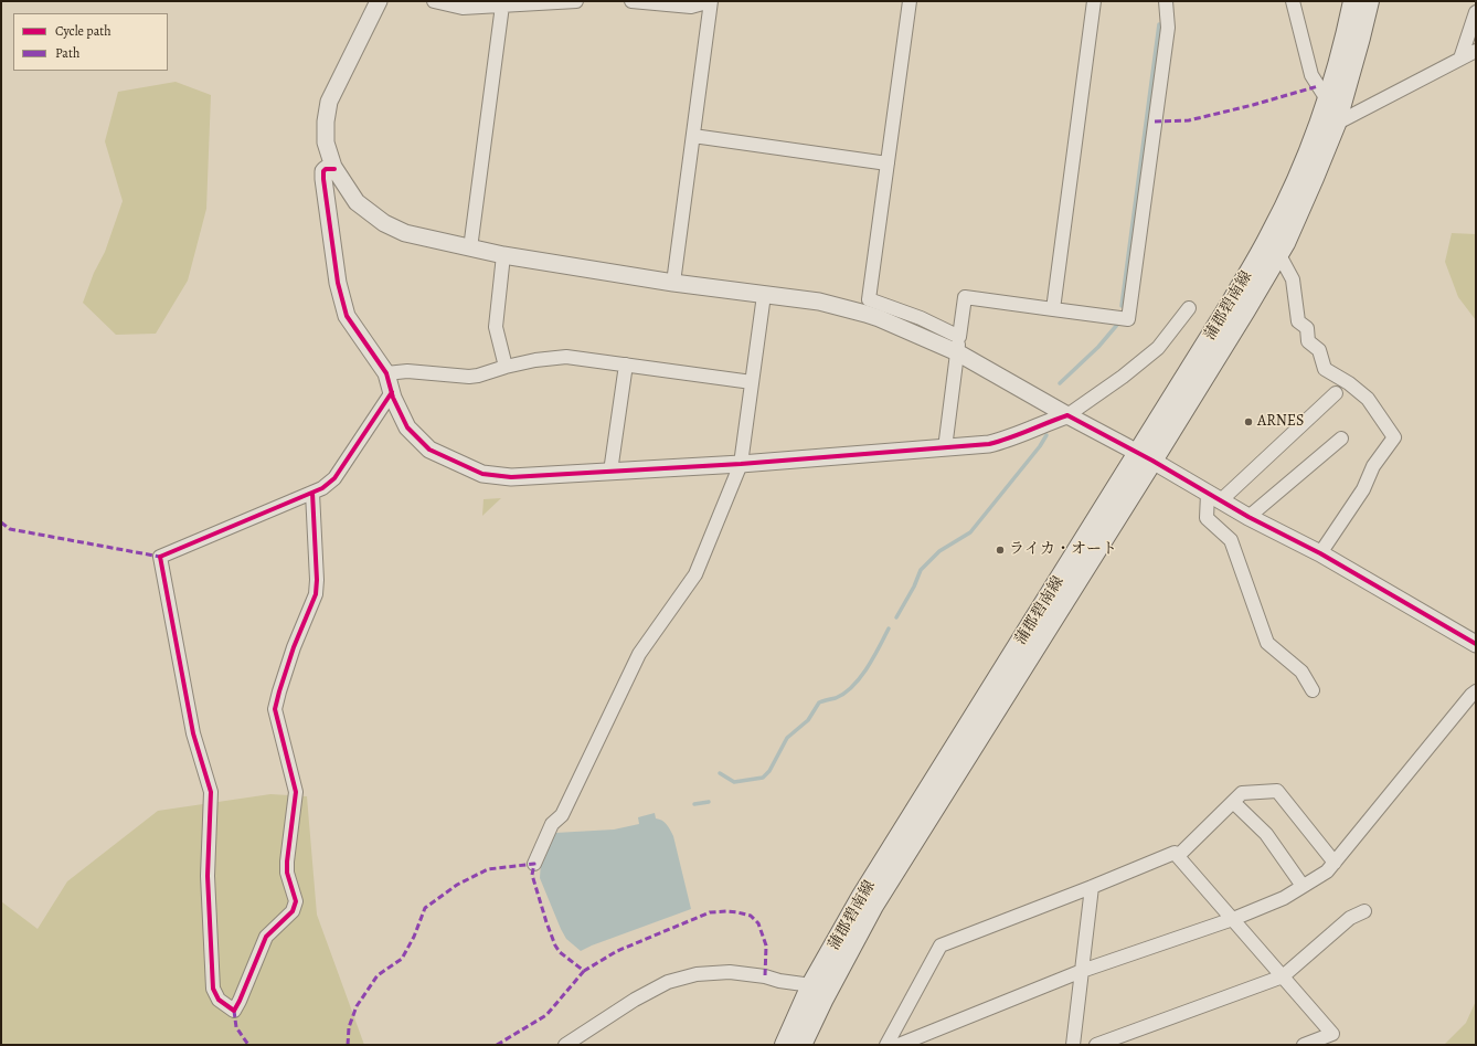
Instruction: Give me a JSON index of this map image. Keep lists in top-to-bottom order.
{
  "streets": {
    "main road": ["蒲郡碧南線"]
  },
  "places": ["ARNES", "ライカ・オート"],
  "legend": ["Cycle path", "Path"]
}
